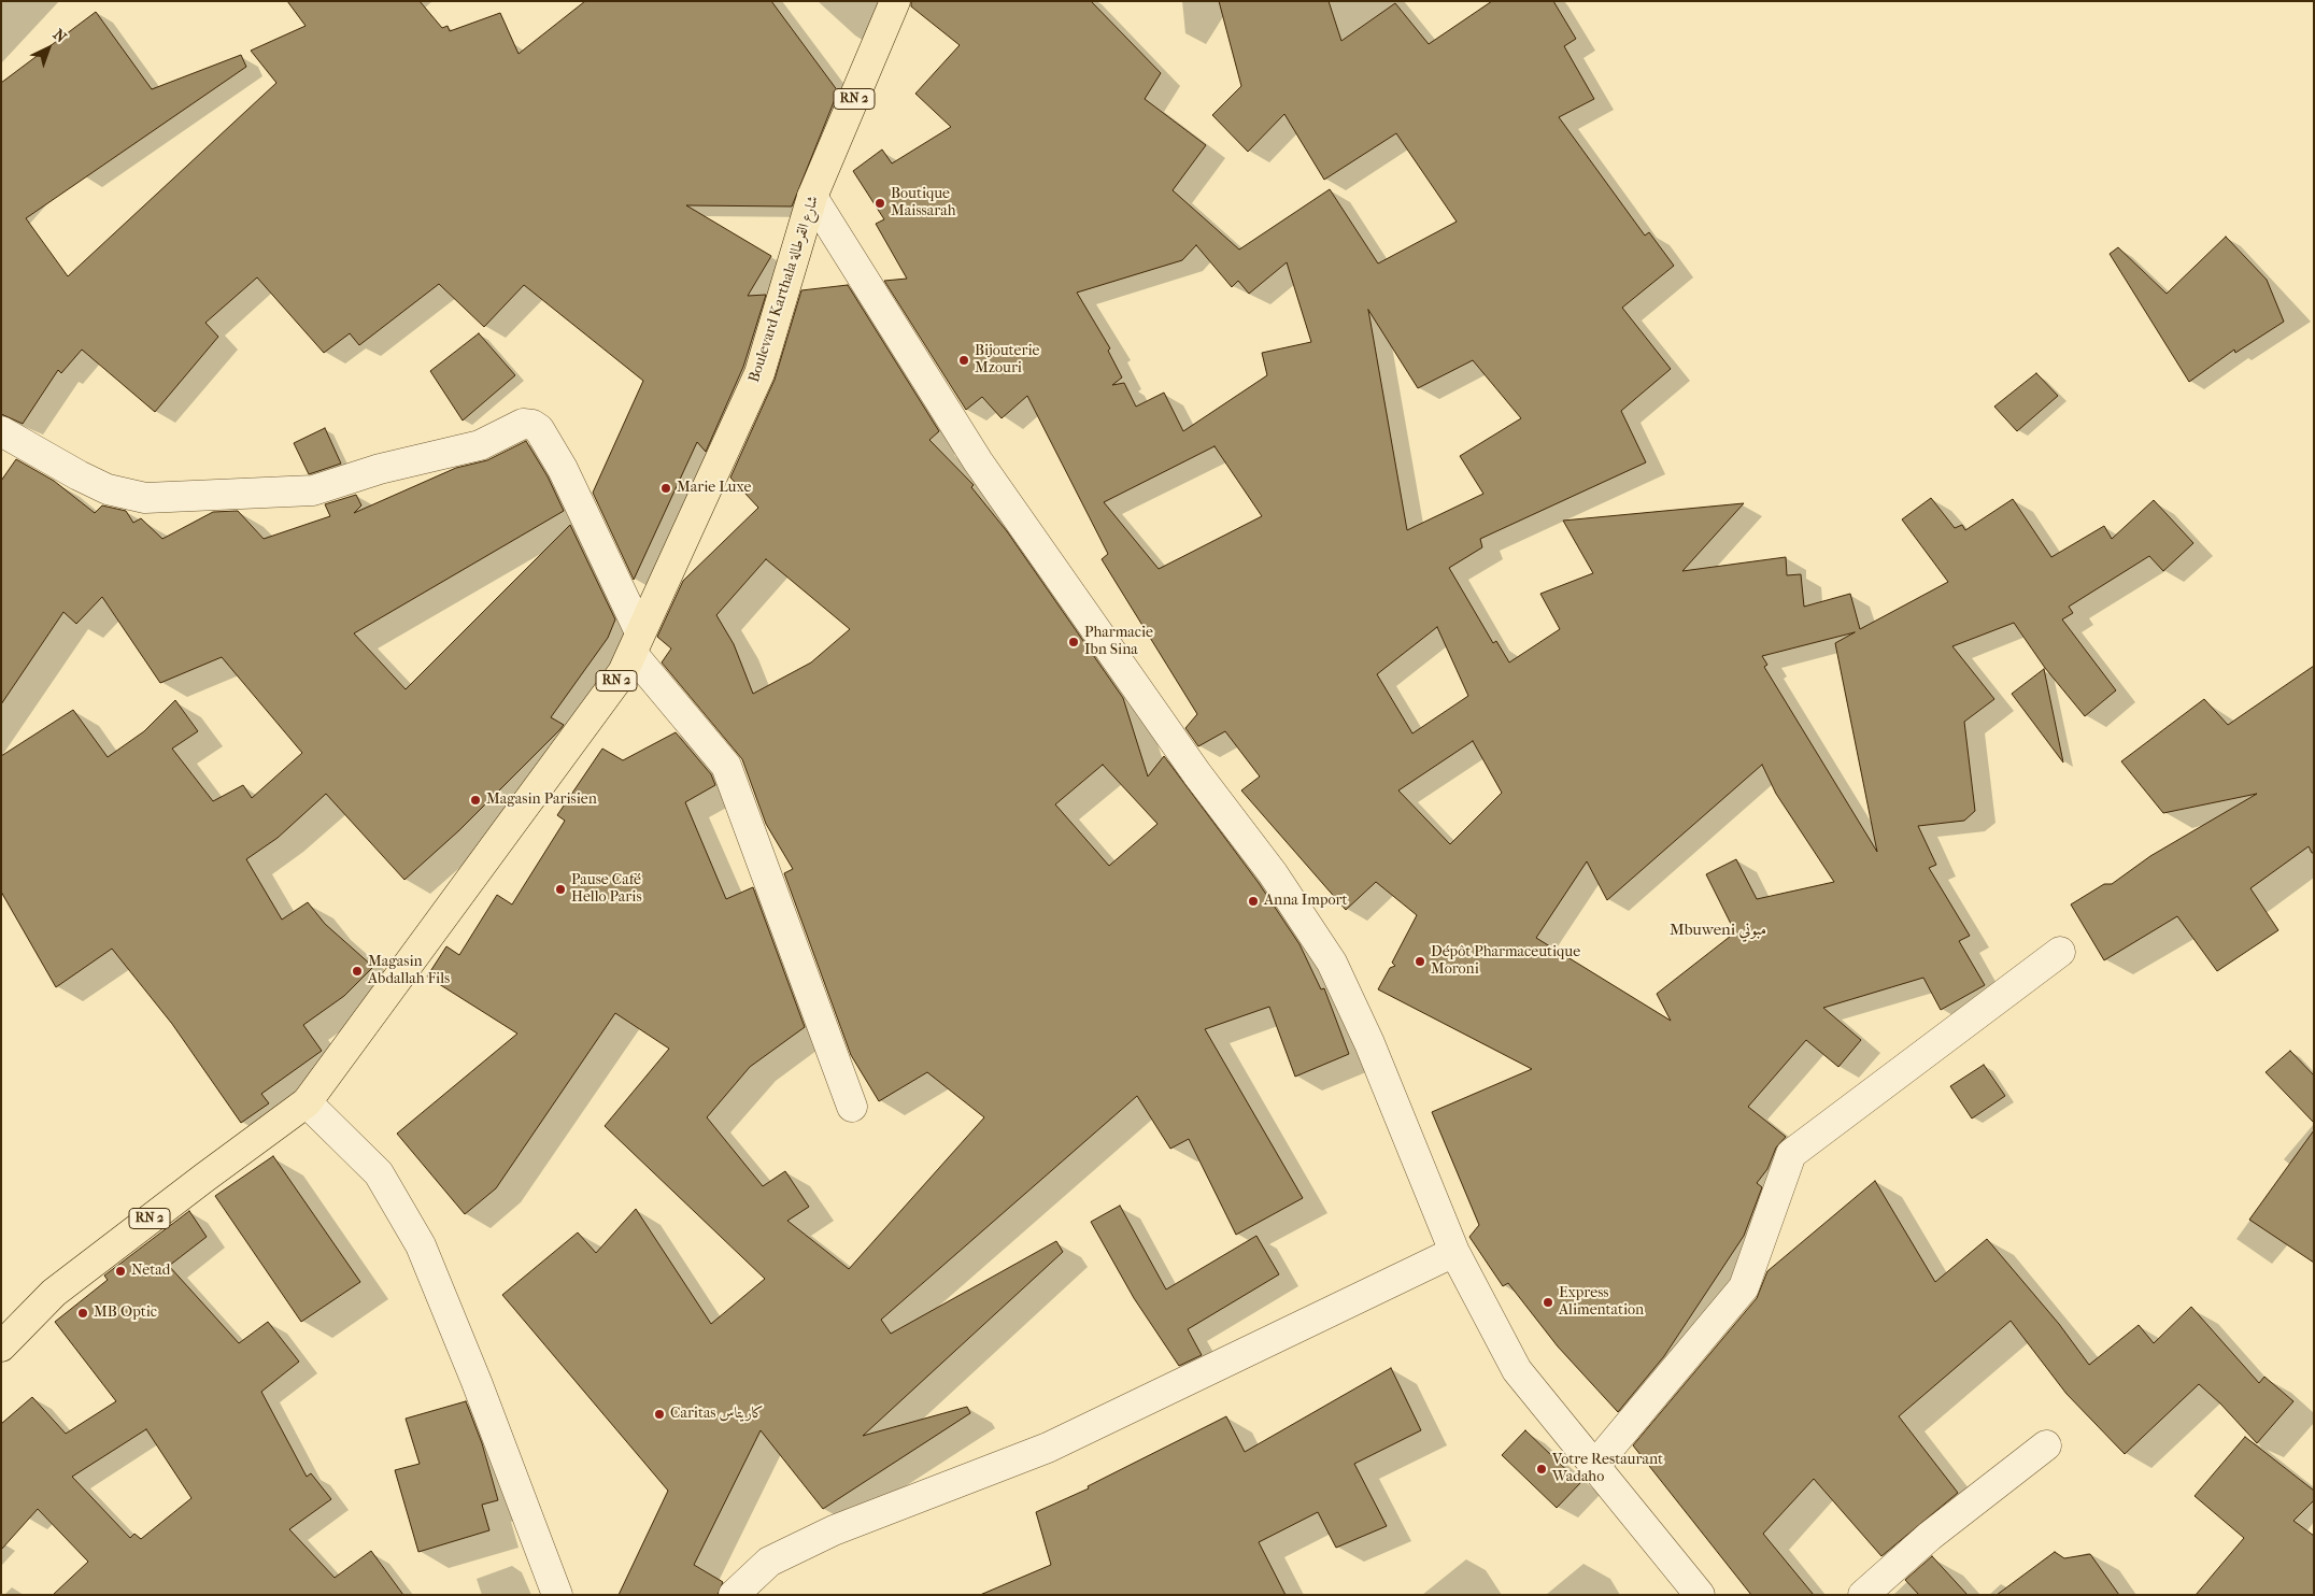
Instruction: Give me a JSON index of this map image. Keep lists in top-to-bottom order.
{
  "streets": {
    "main road": ["RN 2", "Boulevard Karthala شارع القرطالة"]
  },
  "districts": ["Mbuweni مبوني"],
  "places": [
    "Boutique Maissarah",
    "Bijouterie Mzouri",
    "Marie Luxe",
    "Pharmacie Ibn Sina",
    "Magasin Parisien",
    "Pause Café Hello Paris",
    "Anna Import",
    "Dépôt Pharmaceutique Moroni",
    "Magasin Abdallah Fils",
    "Netad",
    "Express Alimentation",
    "MB Optic",
    "Caritas كاريتاس",
    "Votre Restaurant Wadaho"
  ],
  "north": "top right"
}
